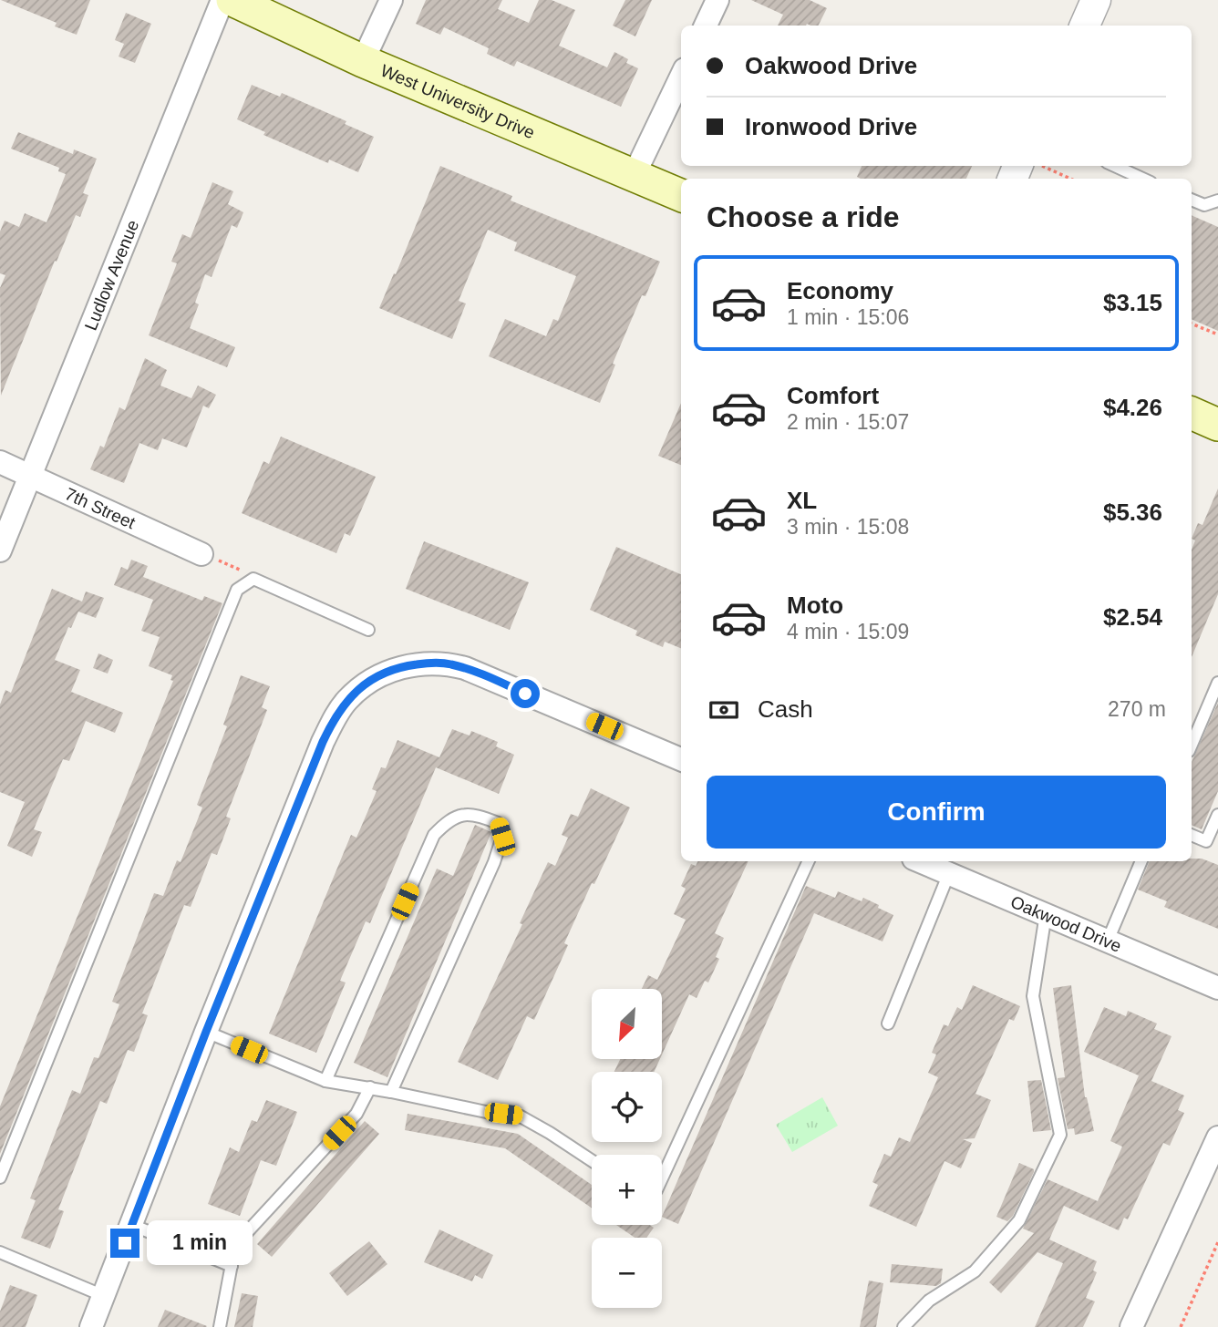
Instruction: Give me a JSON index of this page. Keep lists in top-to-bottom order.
{
  "streets": {
    "main road": ["West University Drive"],
    "street": ["Ludlow Avenue", "7th Street", "Oakwood Drive"]
  },
  "crossings": [
    ["Ludlow Avenue", "7th Street"]
  ],
  "north": "bottom left",
  "page": {
    "banner": ["Oakwood Drive", "Ironwood Drive"],
    "heading": "Choose a ride",
    "list": [
      {
        "name": "Economy",
        "note": "1 min · 15:06",
        "value": "$3.15"
      },
      {
        "name": "Comfort",
        "note": "2 min · 15:07",
        "value": "$4.26"
      },
      {
        "name": "XL",
        "note": "3 min · 15:08",
        "value": "$5.36"
      },
      {
        "name": "Moto",
        "note": "4 min · 15:09",
        "value": "$2.54"
      }
    ],
    "pay": ["Cash", "270 m"],
    "buttons": "Confirm",
    "map_buttons": ["+", "−"],
    "bubble": "1 min"
  }
}
